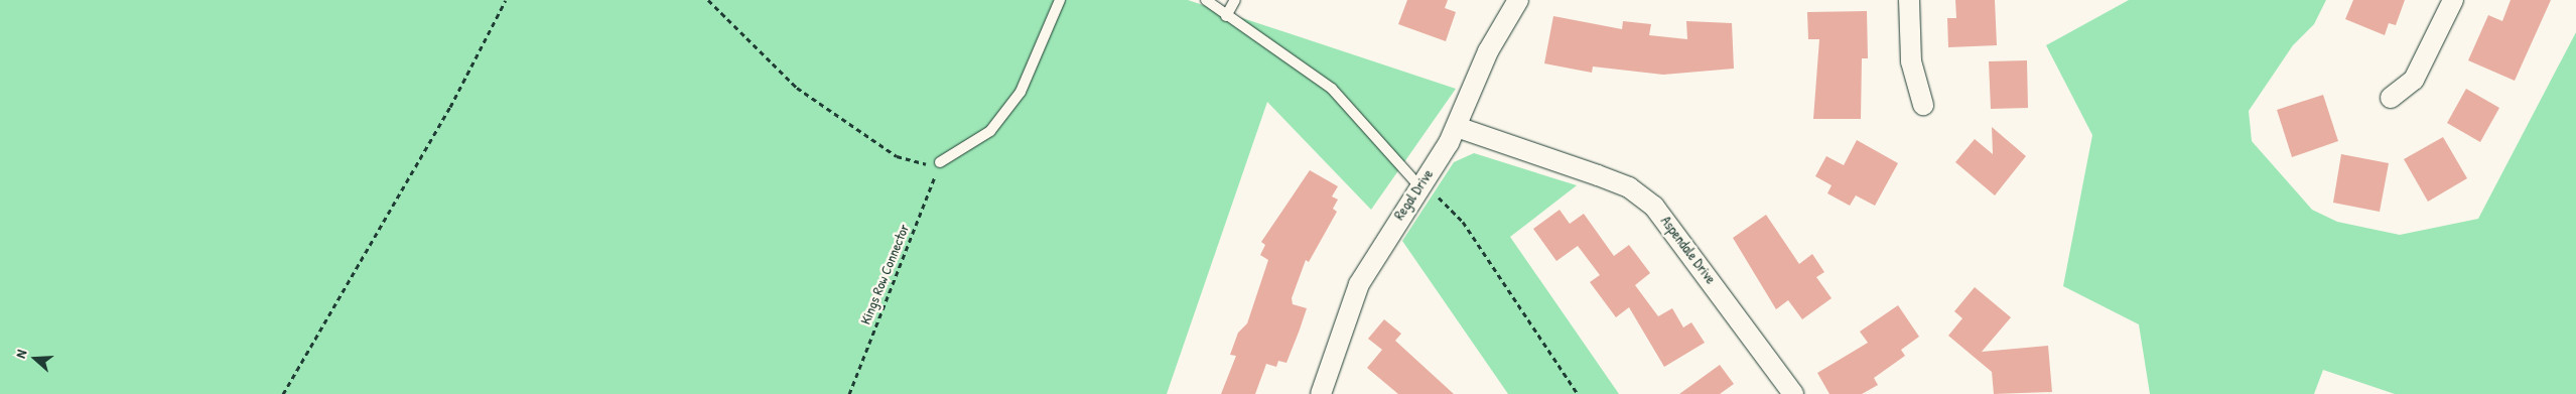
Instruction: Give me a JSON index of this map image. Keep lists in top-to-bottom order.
{
  "streets": {
    "street": ["Regal Drive", "Aspendale Drive"],
    "path": ["Kings Row Connector"]
  },
  "crossings": [
    ["Regal Drive", "Aspendale Drive"]
  ],
  "north": "left"
}
